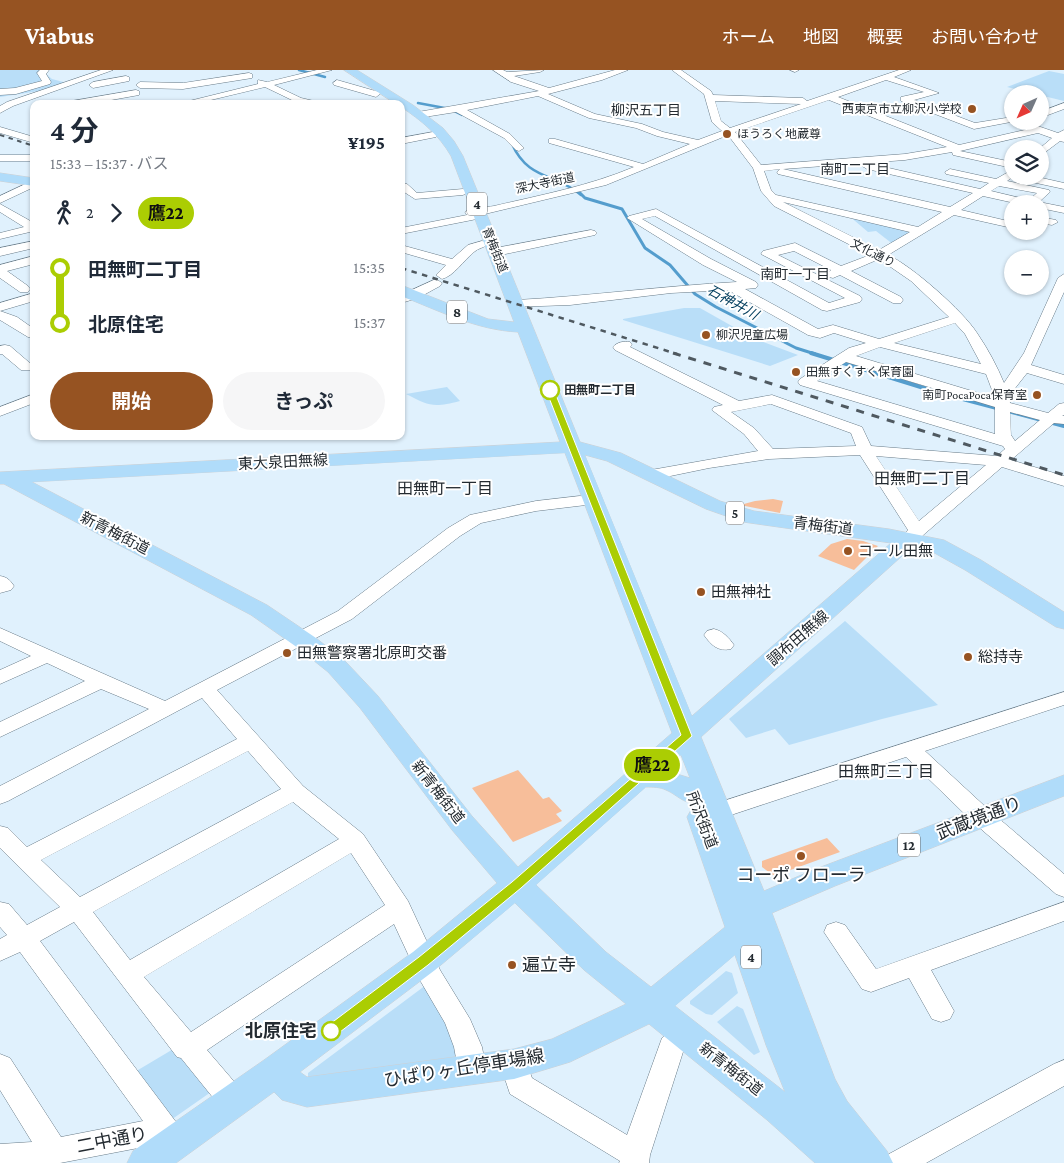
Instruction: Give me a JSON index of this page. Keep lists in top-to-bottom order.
{
  "streets": {
    "main road": [
      "4",
      "青梅街道",
      "8",
      "東大泉田無線",
      "5",
      "新青梅街道",
      "調布田無線",
      "武蔵境通り",
      "所沢街道",
      "12",
      "ひばりヶ丘停車場線"
    ],
    "street": ["深大寺街道", "文化通り", "二中通り"]
  },
  "crossings": [
    ["深大寺街道", "青梅街道"],
    ["青梅街道", "8"],
    ["青梅街道", "東大泉田無線"],
    ["青梅街道", "調布田無線"],
    ["青梅街道", "所沢街道"],
    ["東大泉田無線", "新青梅街道"],
    ["東大泉田無線", "所沢街道"],
    ["新青梅街道", "所沢街道"],
    ["新青梅街道", "ひばりヶ丘停車場線"],
    ["調布田無線", "所沢街道"],
    ["武蔵境通り", "所沢街道"],
    ["武蔵境通り", "ひばりヶ丘停車場線"],
    ["所沢街道", "ひばりヶ丘停車場線"]
  ],
  "districts": [
    "柳沢五丁目",
    "南町二丁目",
    "南町一丁目",
    "田無町二丁目",
    "田無町一丁目",
    "田無町三丁目"
  ],
  "water": ["石神井川"],
  "places": [
    "西東京市立柳沢小学校",
    "ほうろく地蔵尊",
    "柳沢児童広場",
    "田無すくすく保育園",
    "田無町二丁目",
    "南町PocaPoca保育室",
    "コール田無",
    "田無神社",
    "田無警察署北原町交番",
    "総持寺",
    "コーポ フローラ",
    "遍立寺",
    "北原住宅"
  ],
  "lines": ["bus line 鷹22"],
  "north": "bottom left",
  "page": {
    "header": "Viabus",
    "nav": [
      "ホーム",
      "地図",
      "概要",
      "お問い合わせ"
    ],
    "on_map": "鷹22",
    "map_buttons": ["+", "−"],
    "heading": ["4 分", "15:33 – 15:37 · バス", "¥195"],
    "legs": ["2", "鷹22"],
    "list": [
      {
        "name": "田無町二丁目",
        "value": "15:35"
      },
      {
        "name": "北原住宅",
        "value": "15:37"
      }
    ],
    "buttons": ["開始", "きっぷ"]
  }
}
